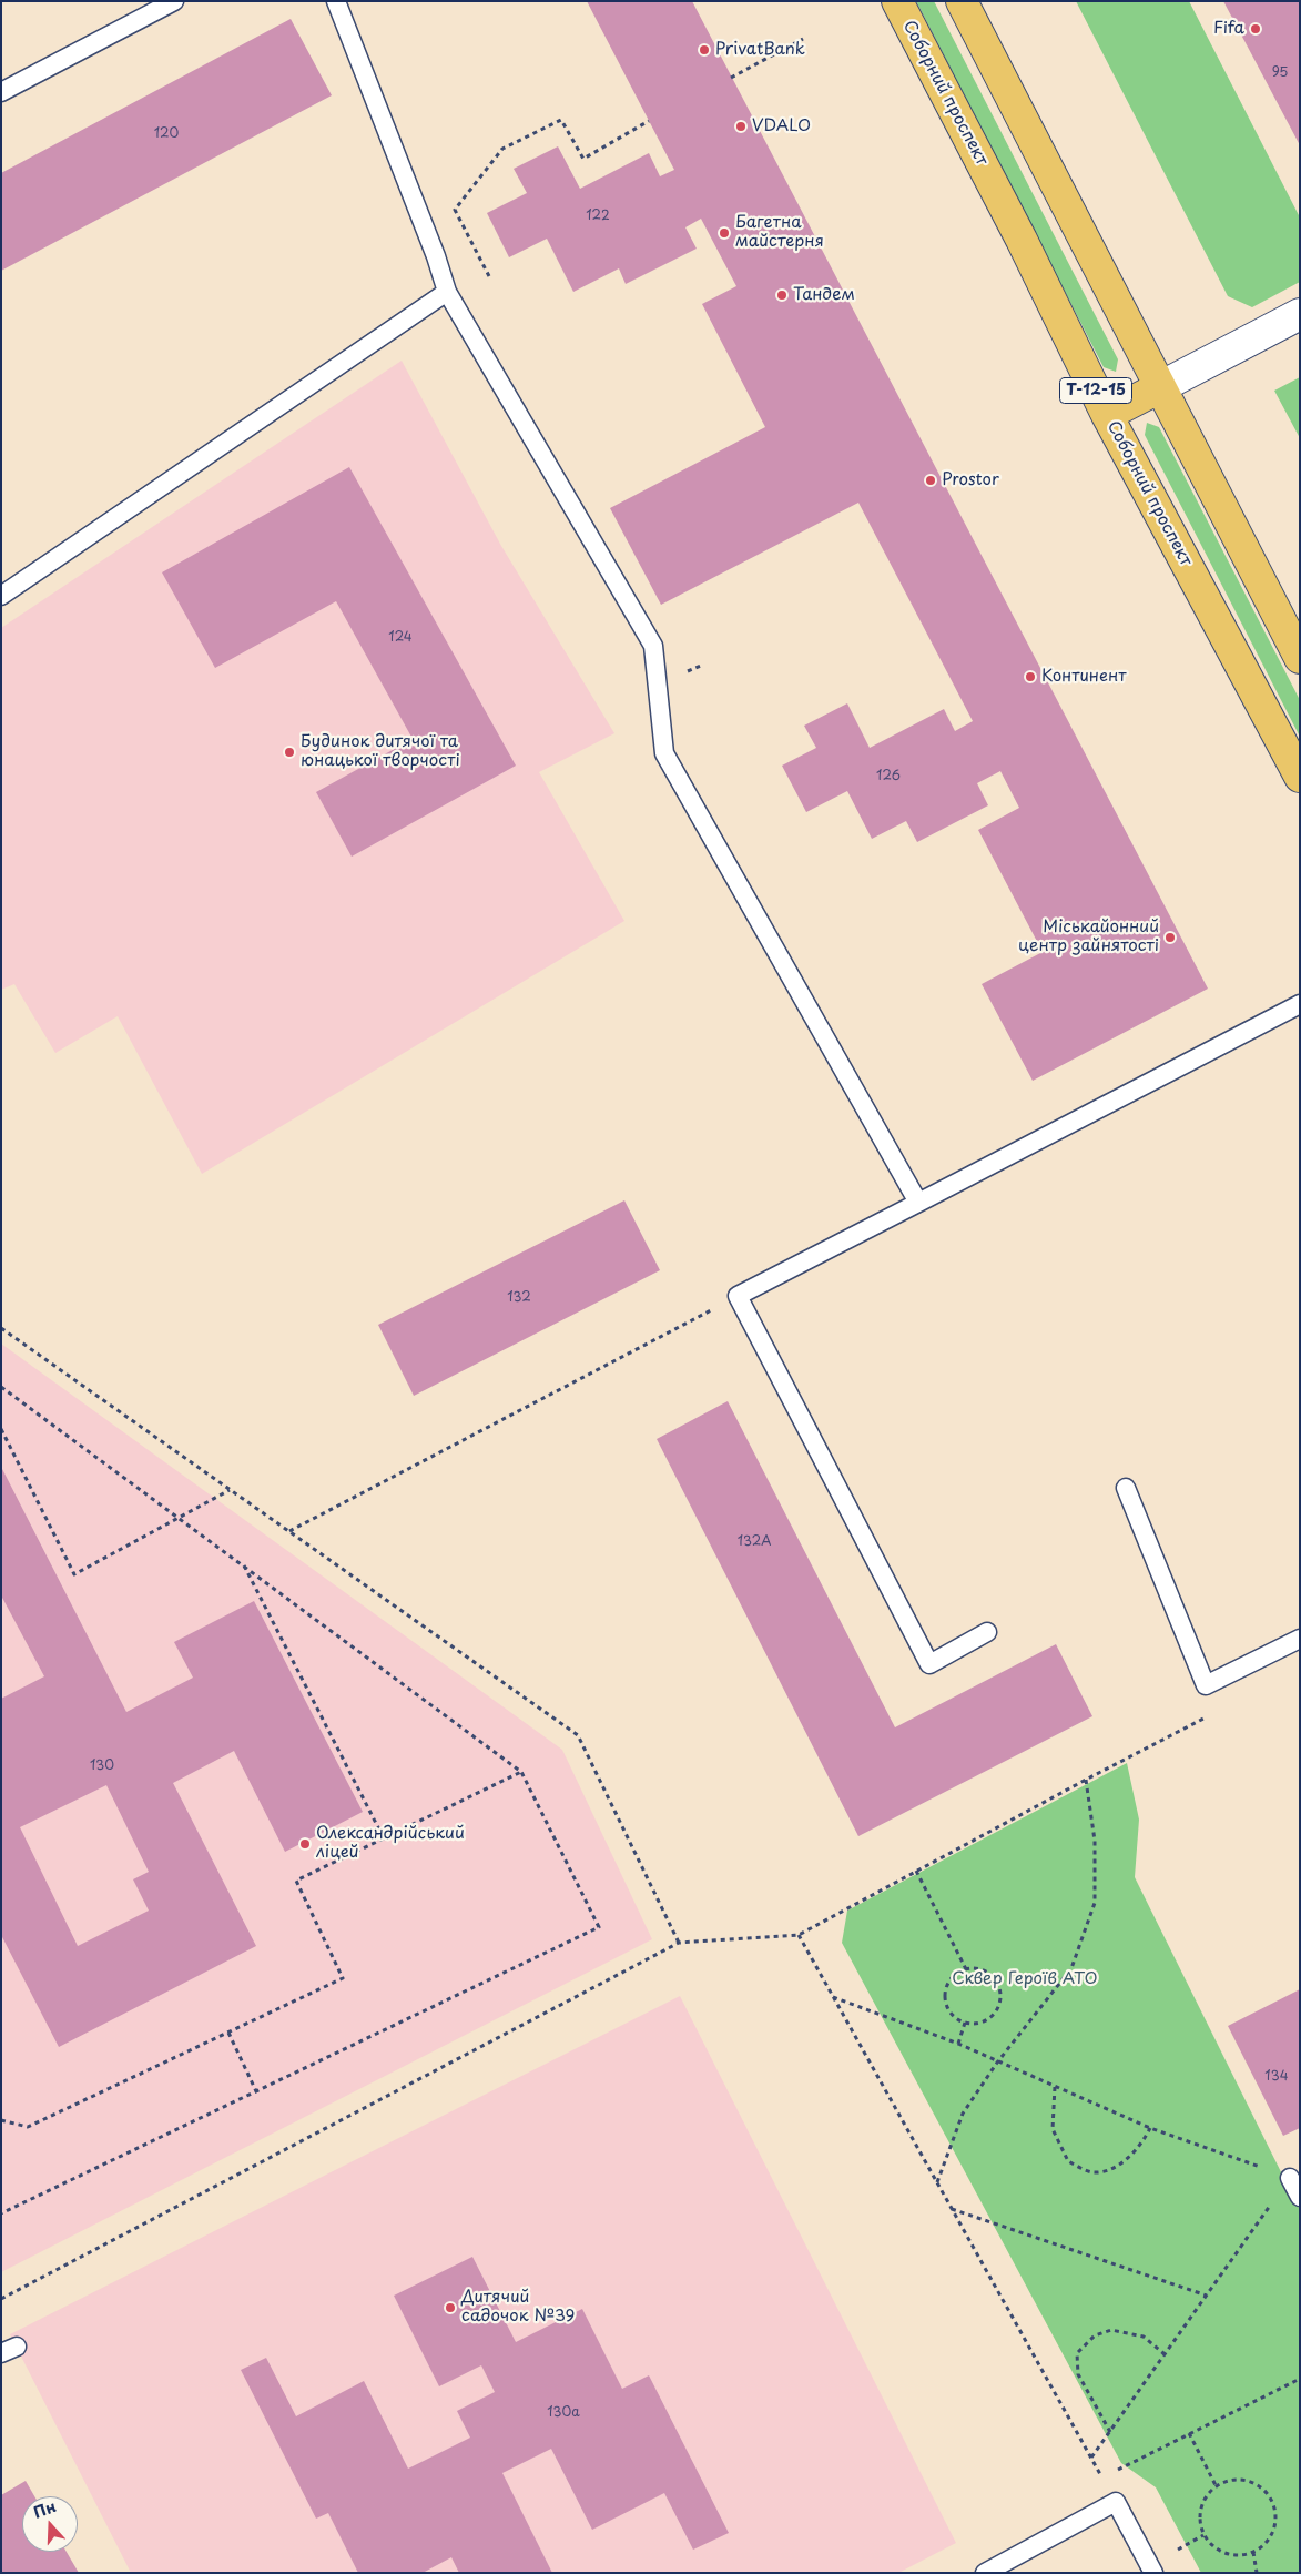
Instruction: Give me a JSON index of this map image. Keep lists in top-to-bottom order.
{
  "streets": {
    "main road": ["Соборний проспект", "Т-12-15"]
  },
  "parks": ["Сквер Героїв АТО"],
  "places": [
    "Fifa",
    "PrivatBank",
    "VDALO",
    "Багетна майстерня",
    "Тандем",
    "Prostor",
    "Континент",
    "Будинок дитячої та юнацької творчості",
    "Міськайонний центр зайнятості",
    "Олександрійський ліцей",
    "Дитячий садочок №39"
  ],
  "house_numbers": [
    "95",
    "120",
    "122",
    "124",
    "126",
    "132",
    "132А",
    "130",
    "134",
    "130а"
  ],
  "north": "top"
}
